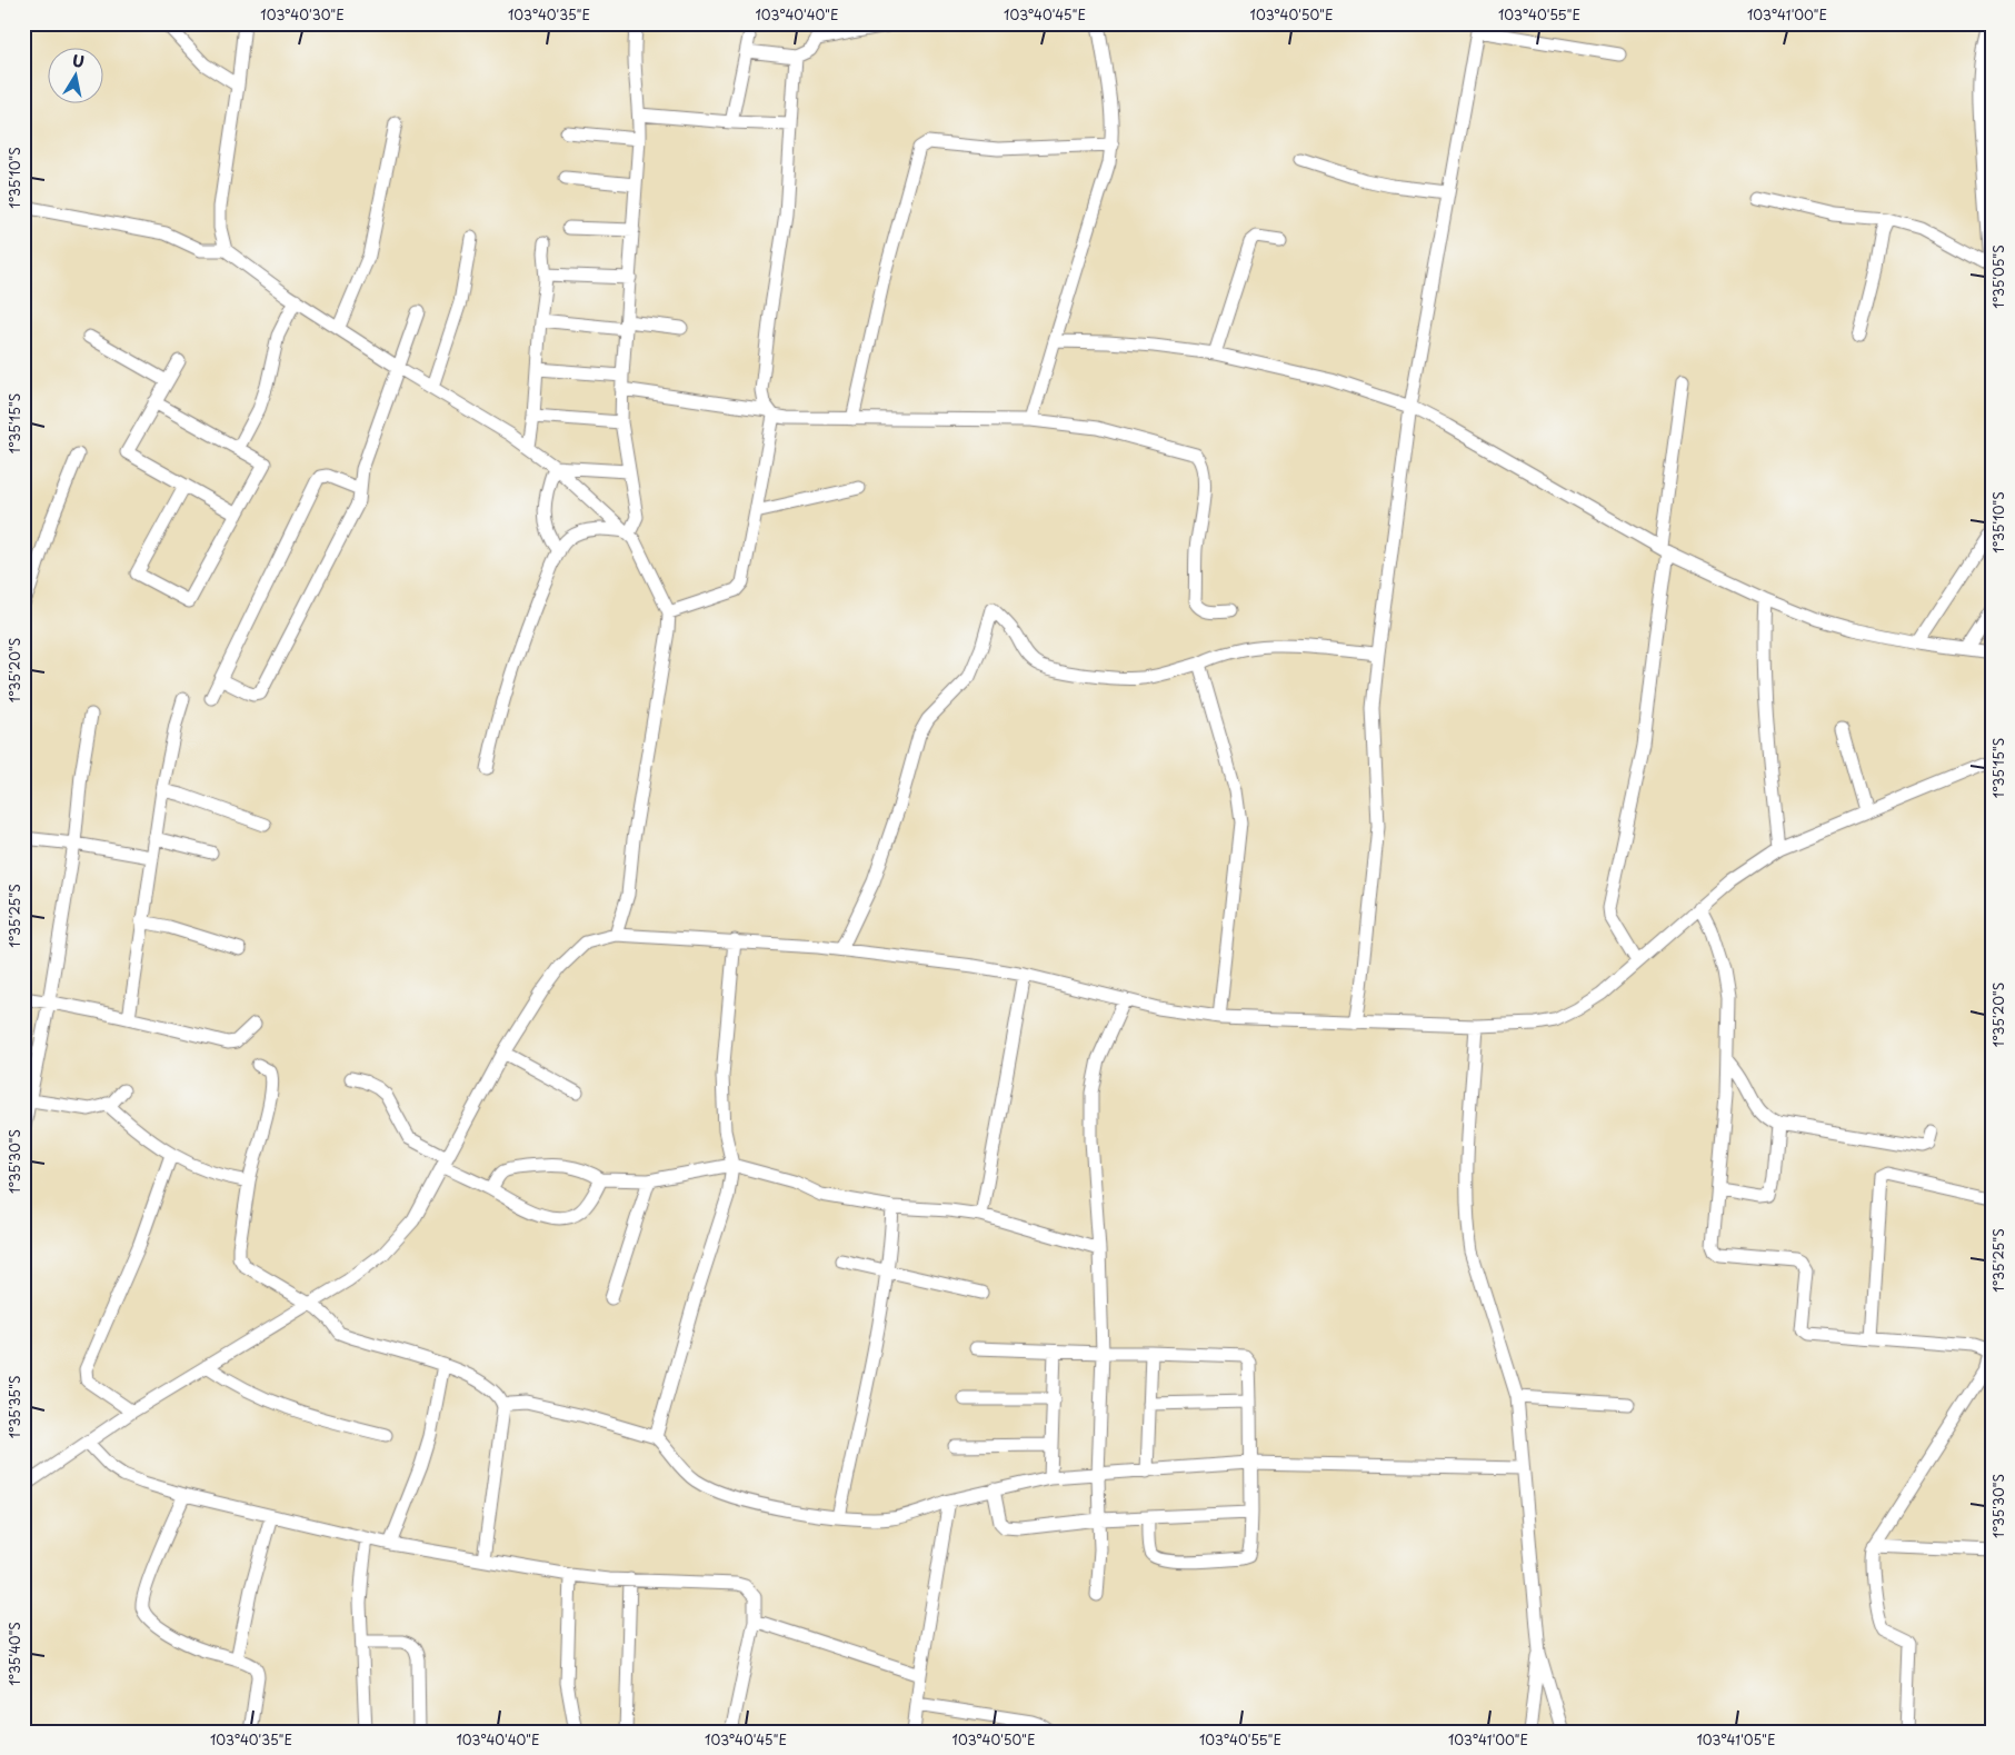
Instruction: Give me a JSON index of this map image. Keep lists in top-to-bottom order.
{
  "north": "top",
  "coordinates": [
    "103°40'30\"E",
    "103°40'35\"E",
    "103°40'40\"E",
    "103°40'45\"E",
    "103°40'50\"E",
    "103°40'55\"E",
    "103°41'00\"E",
    "1°35'10\"S",
    "1°35'05\"S",
    "1°35'15\"S",
    "1°35'20\"S",
    "1°35'25\"S",
    "1°35'30\"S",
    "1°35'35\"S",
    "1°35'40\"S",
    "103°41'05\"E"
  ]
}
